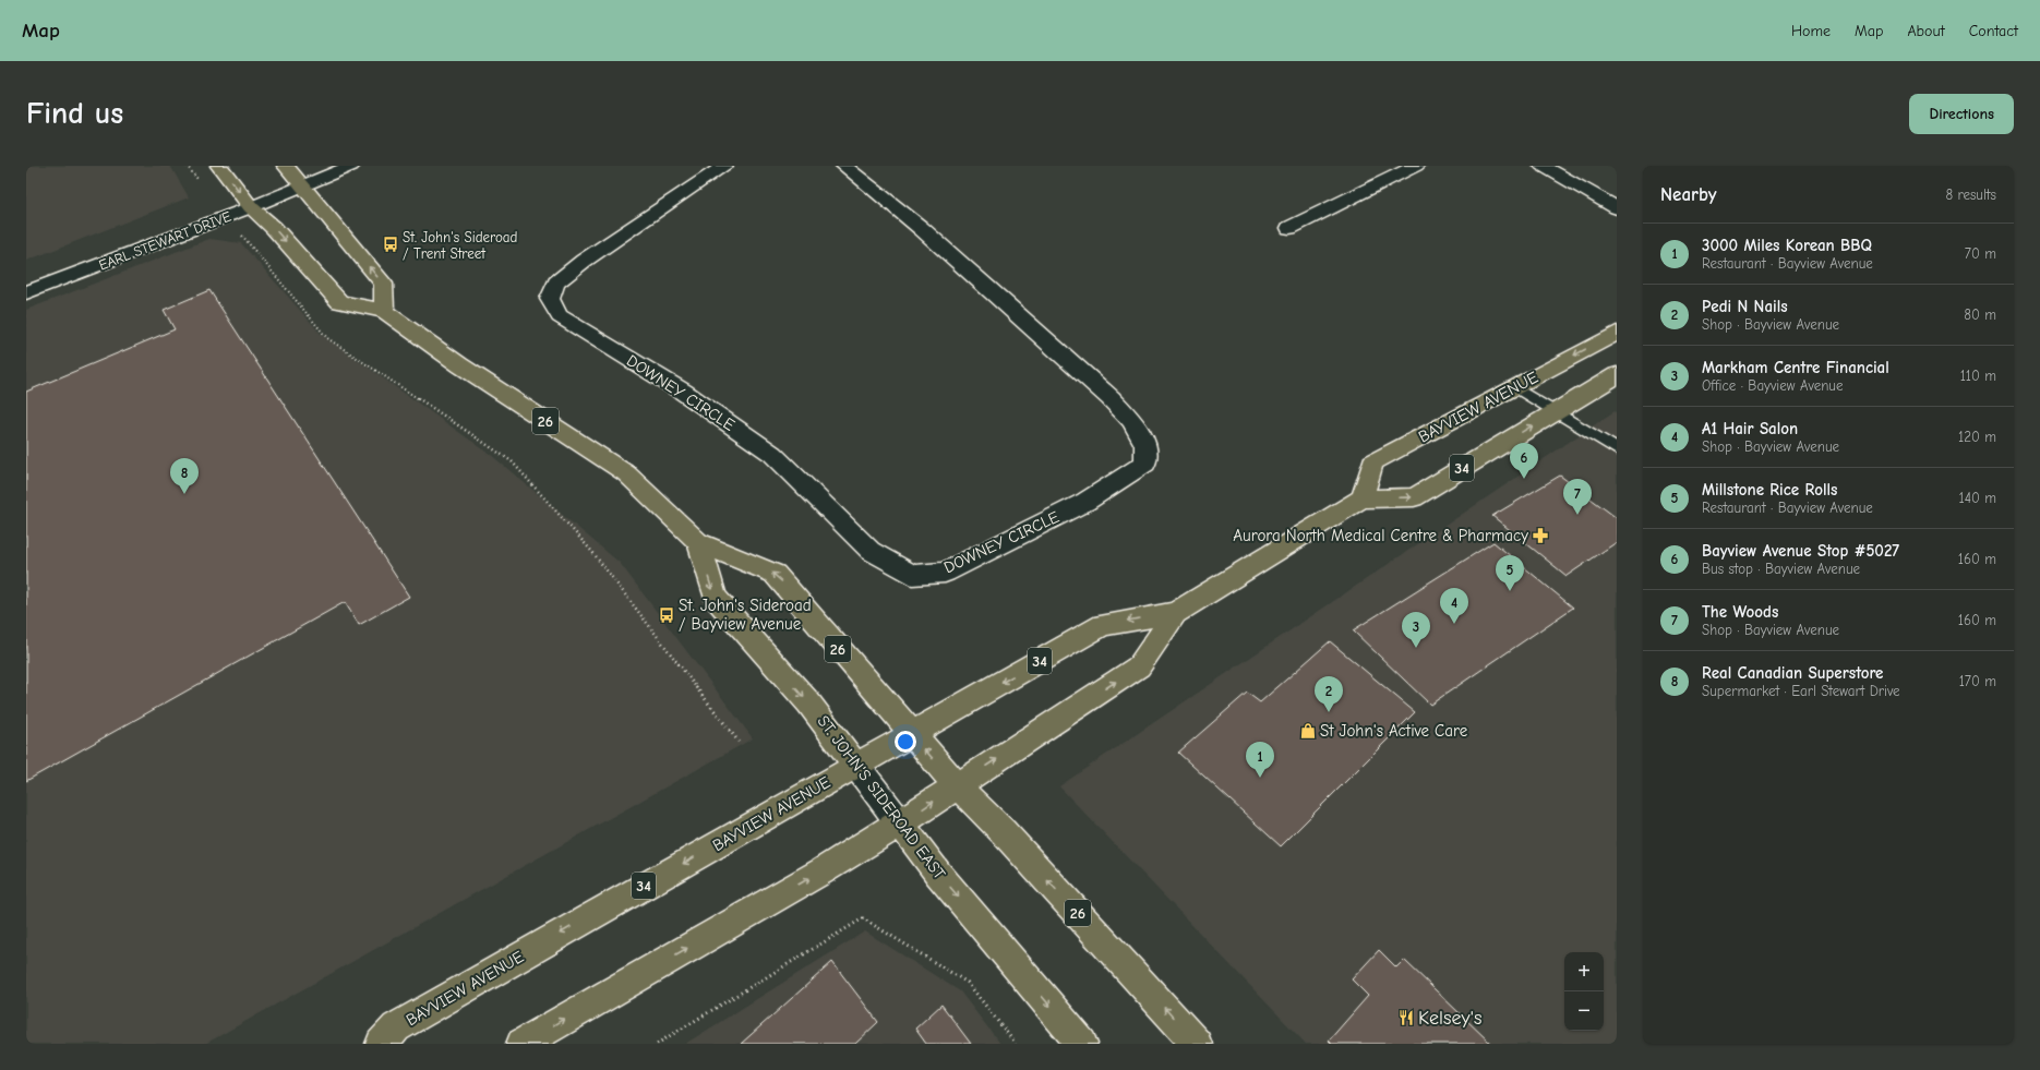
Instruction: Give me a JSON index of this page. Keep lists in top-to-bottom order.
{
  "streets": {
    "main road": [
      "BAYVIEW AVENUE",
      "26",
      "34",
      "ST. JOHN'S SIDEROAD EAST"
    ],
    "street": ["EARL STEWART DRIVE", "DOWNEY CIRCLE"]
  },
  "crossings": [
    ["EARL STEWART DRIVE", "ST. JOHN'S SIDEROAD EAST"],
    ["BAYVIEW AVENUE", "34"],
    ["BAYVIEW AVENUE", "ST. JOHN'S SIDEROAD EAST"]
  ],
  "places": {
    "bus stop": ["St. John's Sideroad / Trent Street", "St. John's Sideroad / Bayview Avenue"],
    "pharmacy": ["Aurora North Medical Centre & Pharmacy"],
    "shop": ["St John's Active Care"],
    "restaurant": ["Kelsey's"]
  },
  "page": {
    "header": "Map",
    "nav": [
      "Home",
      "Map",
      "About",
      "Contact"
    ],
    "buttons": "Directions",
    "title": "Find us",
    "heading": ["Nearby", "8 results"],
    "list": [
      {
        "mark": "1",
        "name": "3000 Miles Korean BBQ",
        "note": "Restaurant · Bayview Avenue",
        "value": "70 m"
      },
      {
        "mark": "2",
        "name": "Pedi N Nails",
        "note": "Shop · Bayview Avenue",
        "value": "80 m"
      },
      {
        "mark": "3",
        "name": "Markham Centre Financial",
        "note": "Office · Bayview Avenue",
        "value": "110 m"
      },
      {
        "mark": "4",
        "name": "A1 Hair Salon",
        "note": "Shop · Bayview Avenue",
        "value": "120 m"
      },
      {
        "mark": "5",
        "name": "Millstone Rice Rolls",
        "note": "Restaurant · Bayview Avenue",
        "value": "140 m"
      },
      {
        "mark": "6",
        "name": "Bayview Avenue Stop #5027",
        "note": "Bus stop · Bayview Avenue",
        "value": "160 m"
      },
      {
        "mark": "7",
        "name": "The Woods",
        "note": "Shop · Bayview Avenue",
        "value": "160 m"
      },
      {
        "mark": "8",
        "name": "Real Canadian Superstore",
        "note": "Supermarket · Earl Stewart Drive",
        "value": "170 m"
      }
    ],
    "pins": [
      "6",
      "8",
      "7",
      "5",
      "4",
      "3",
      "2",
      "1"
    ],
    "map_buttons": ["+", "−"]
  }
}
